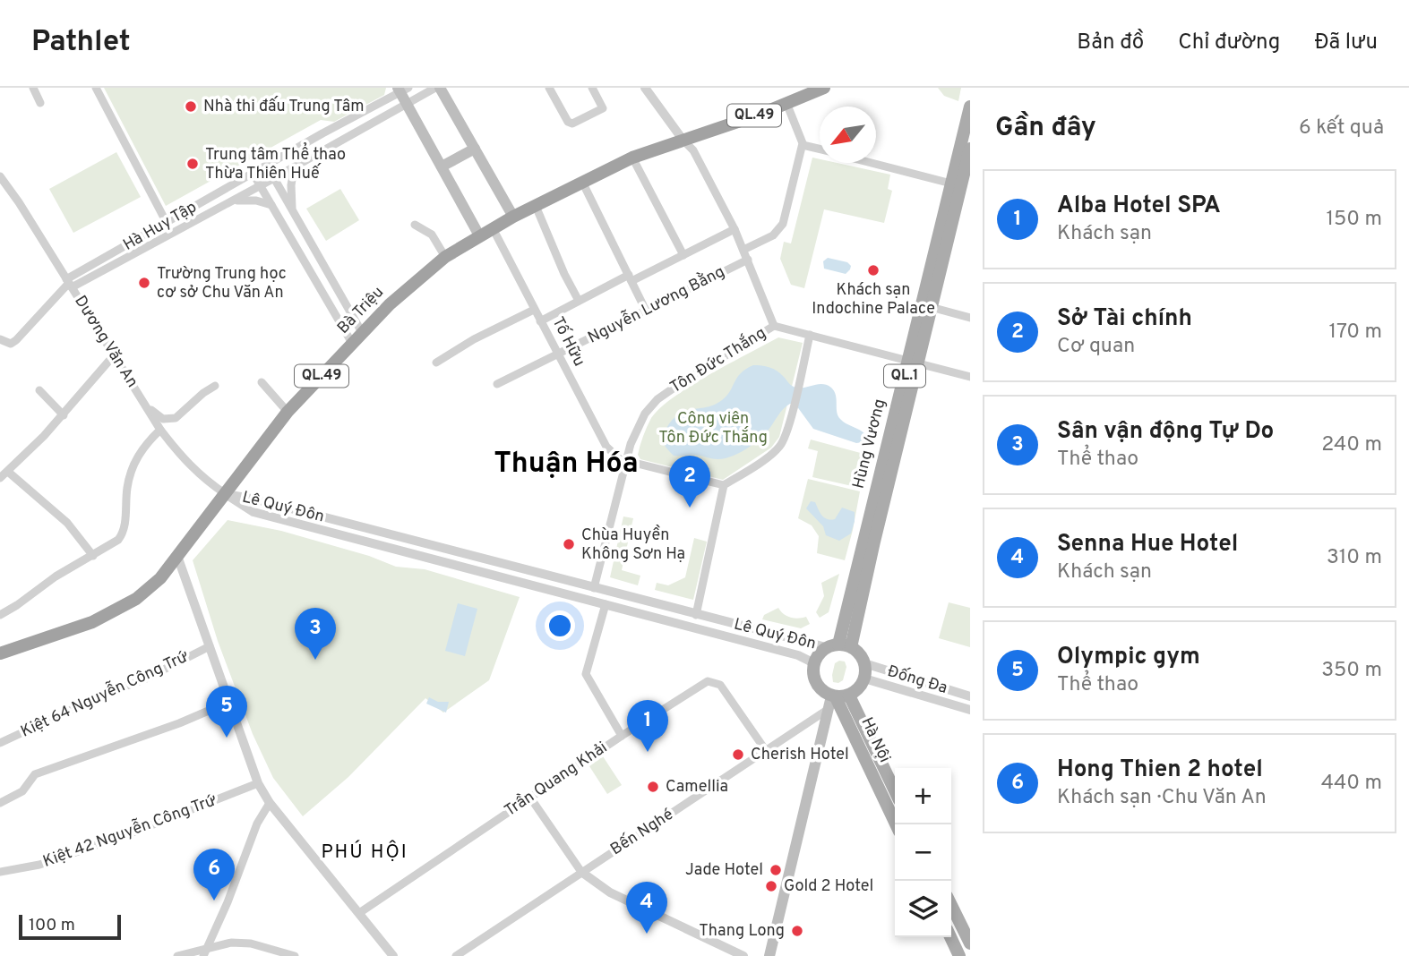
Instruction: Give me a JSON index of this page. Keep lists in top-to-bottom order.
{
  "streets": {
    "highway": ["QL.49", "Bà Triệu"],
    "main road": ["QL.1", "Hùng Vương", "Hà Nội"],
    "street": [
      "Hà Huy Tập",
      "Nguyễn Lương Bằng",
      "Dương Văn An",
      "Tố Hữu",
      "Tôn Đức Thắng",
      "Lê Quý Đôn",
      "Đống Đa",
      "Kiệt 64 Nguyễn Công Trứ",
      "Trần Quang Khải",
      "Kiệt 42 Nguyễn Công Trứ",
      "Bến Nghé"
    ]
  },
  "crossings": [
    ["Hà Huy Tập", "Dương Văn An"],
    ["Nguyễn Lương Bằng", "Tố Hữu"],
    ["Nguyễn Lương Bằng", "Tôn Đức Thắng"],
    ["Bà Triệu", "Dương Văn An"],
    ["Bà Triệu", "Tố Hữu"],
    ["Bà Triệu", "Tôn Đức Thắng"],
    ["Bà Triệu", "Lê Quý Đôn"],
    ["Dương Văn An", "Lê Quý Đôn"],
    ["Tố Hữu", "Tôn Đức Thắng"],
    ["Tôn Đức Thắng", "Lê Quý Đôn"],
    ["QL.1", "Hùng Vương"],
    ["QL.1", "Lê Quý Đôn"],
    ["QL.1", "Đống Đa"],
    ["QL.1", "Hà Nội"],
    ["QL.1", "Bến Nghé"],
    ["Hùng Vương", "Lê Quý Đôn"],
    ["Hùng Vương", "Đống Đa"],
    ["Hùng Vương", "Hà Nội"],
    ["Hùng Vương", "Bến Nghé"],
    ["Lê Quý Đôn", "Đống Đa"],
    ["Lê Quý Đôn", "Hà Nội"],
    ["Lê Quý Đôn", "Bến Nghé"],
    ["Đống Đa", "Hà Nội"],
    ["Đống Đa", "Bến Nghé"],
    ["Hà Nội", "Bến Nghé"],
    ["Trần Quang Khải", "Bến Nghé"]
  ],
  "districts": ["Thuận Hóa", "PHÚ HỘI"],
  "parks": ["Công viên Tôn Đức Thắng"],
  "places": [
    "Nhà thi đấu Trung Tâm",
    "Trung tâm Thể thao Thừa Thiên Huế",
    "Khách sạn Indochine Palace",
    "Trường Trung học cơ sở Chu Văn An",
    "Chùa Huyền Không Sơn Hạ",
    "Cherish Hotel",
    "Camellia",
    "Jade Hotel",
    "Gold 2 Hotel",
    "Thang Long"
  ],
  "scale_bar": "100 m",
  "north": "bottom left",
  "page": {
    "header": "Pathlet",
    "nav": ["Bản đồ", "Chỉ đường", "Đã lưu"],
    "heading": ["Gần đây", "6 kết quả"],
    "list": [
      {
        "mark": "1",
        "name": "Alba Hotel SPA",
        "note": "Khách sạn",
        "value": "150 m"
      },
      {
        "mark": "2",
        "name": "Sở Tài chính",
        "note": "Cơ quan",
        "value": "170 m"
      },
      {
        "mark": "3",
        "name": "Sân vận động Tự Do",
        "note": "Thể thao",
        "value": "240 m"
      },
      {
        "mark": "4",
        "name": "Senna Hue Hotel",
        "note": "Khách sạn",
        "value": "310 m"
      },
      {
        "mark": "5",
        "name": "Olympic gym",
        "note": "Thể thao",
        "value": "350 m"
      },
      {
        "mark": "6",
        "name": "Hong Thien 2 hotel",
        "note": "Khách sạn · Chu Văn An",
        "value": "440 m"
      }
    ],
    "pins": [
      "2",
      "3",
      "5",
      "1",
      "6",
      "4"
    ],
    "map_buttons": ["+", "−"],
    "scale": "100 m"
  }
}
